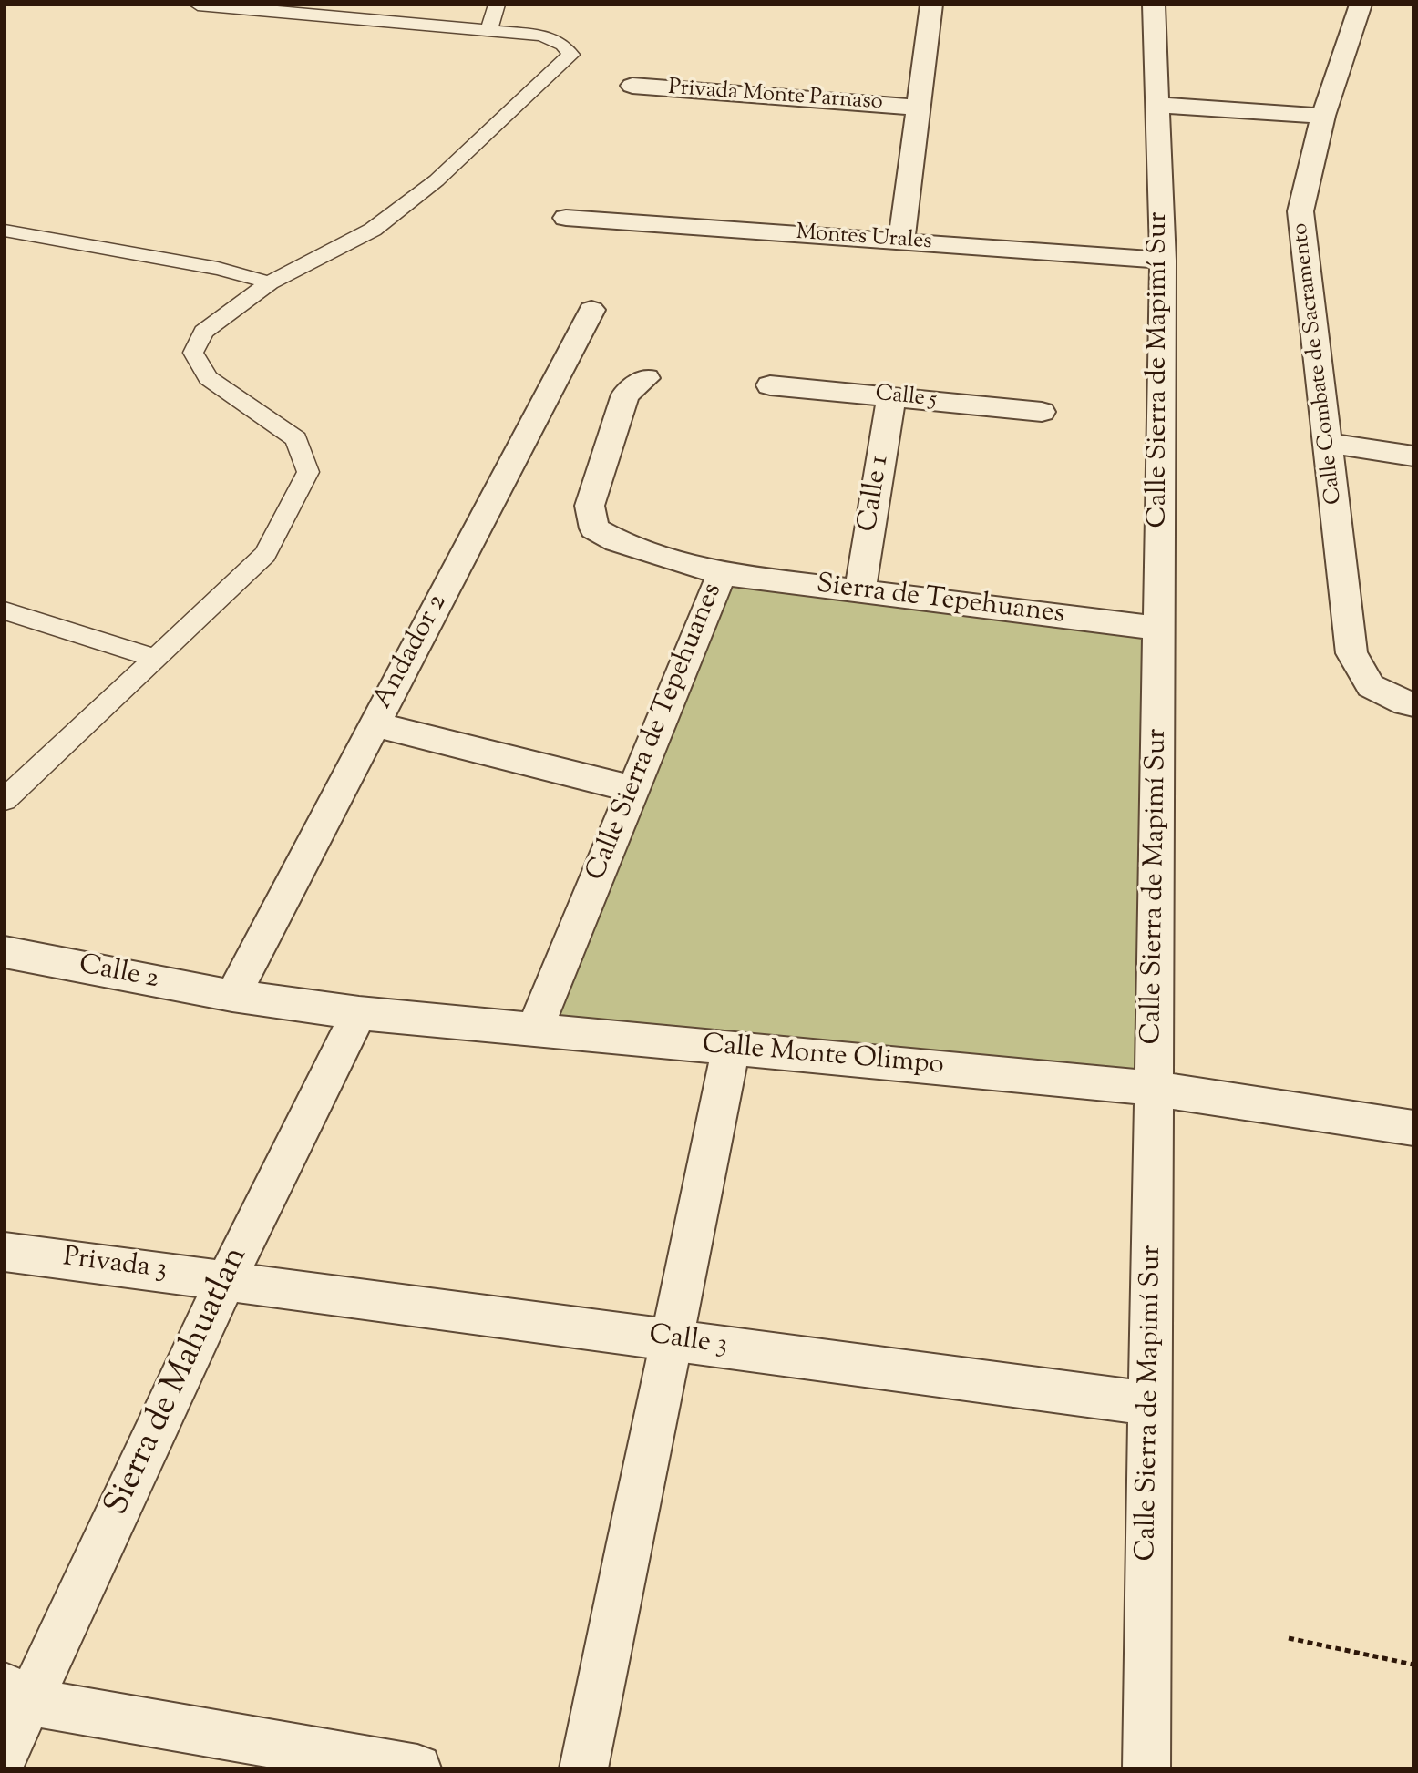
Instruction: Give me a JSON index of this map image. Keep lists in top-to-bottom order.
{
  "streets": {
    "street": [
      "Privada Monte Parnaso",
      "Montes Urales",
      "Calle Combate de Sacramento",
      "Calle Sierra de Mapimí Sur",
      "Calle 5",
      "Calle 1",
      "Sierra de Tepehuanes",
      "Andador 2",
      "Calle Sierra de Tepehuanes",
      "Calle 2",
      "Calle Monte Olimpo",
      "Privada 3",
      "Calle 3",
      "Sierra de Mahuatlan"
    ]
  },
  "crossings": [
    ["Montes Urales", "Calle Sierra de Mapimí Sur"],
    ["Calle Sierra de Mapimí Sur", "Sierra de Tepehuanes"],
    ["Calle Sierra de Mapimí Sur", "Calle Monte Olimpo"],
    ["Calle Sierra de Mapimí Sur", "Calle 3"],
    ["Calle 5", "Calle 1"],
    ["Calle 1", "Sierra de Tepehuanes"],
    ["Sierra de Tepehuanes", "Calle Sierra de Tepehuanes"],
    ["Andador 2", "Calle 2"],
    ["Andador 2", "Calle Monte Olimpo"],
    ["Calle Sierra de Tepehuanes", "Calle Monte Olimpo"],
    ["Calle 2", "Calle Monte Olimpo"],
    ["Calle Monte Olimpo", "Sierra de Mahuatlan"],
    ["Privada 3", "Calle 3"],
    ["Privada 3", "Sierra de Mahuatlan"],
    ["Calle 3", "Sierra de Mahuatlan"]
  ]
}
